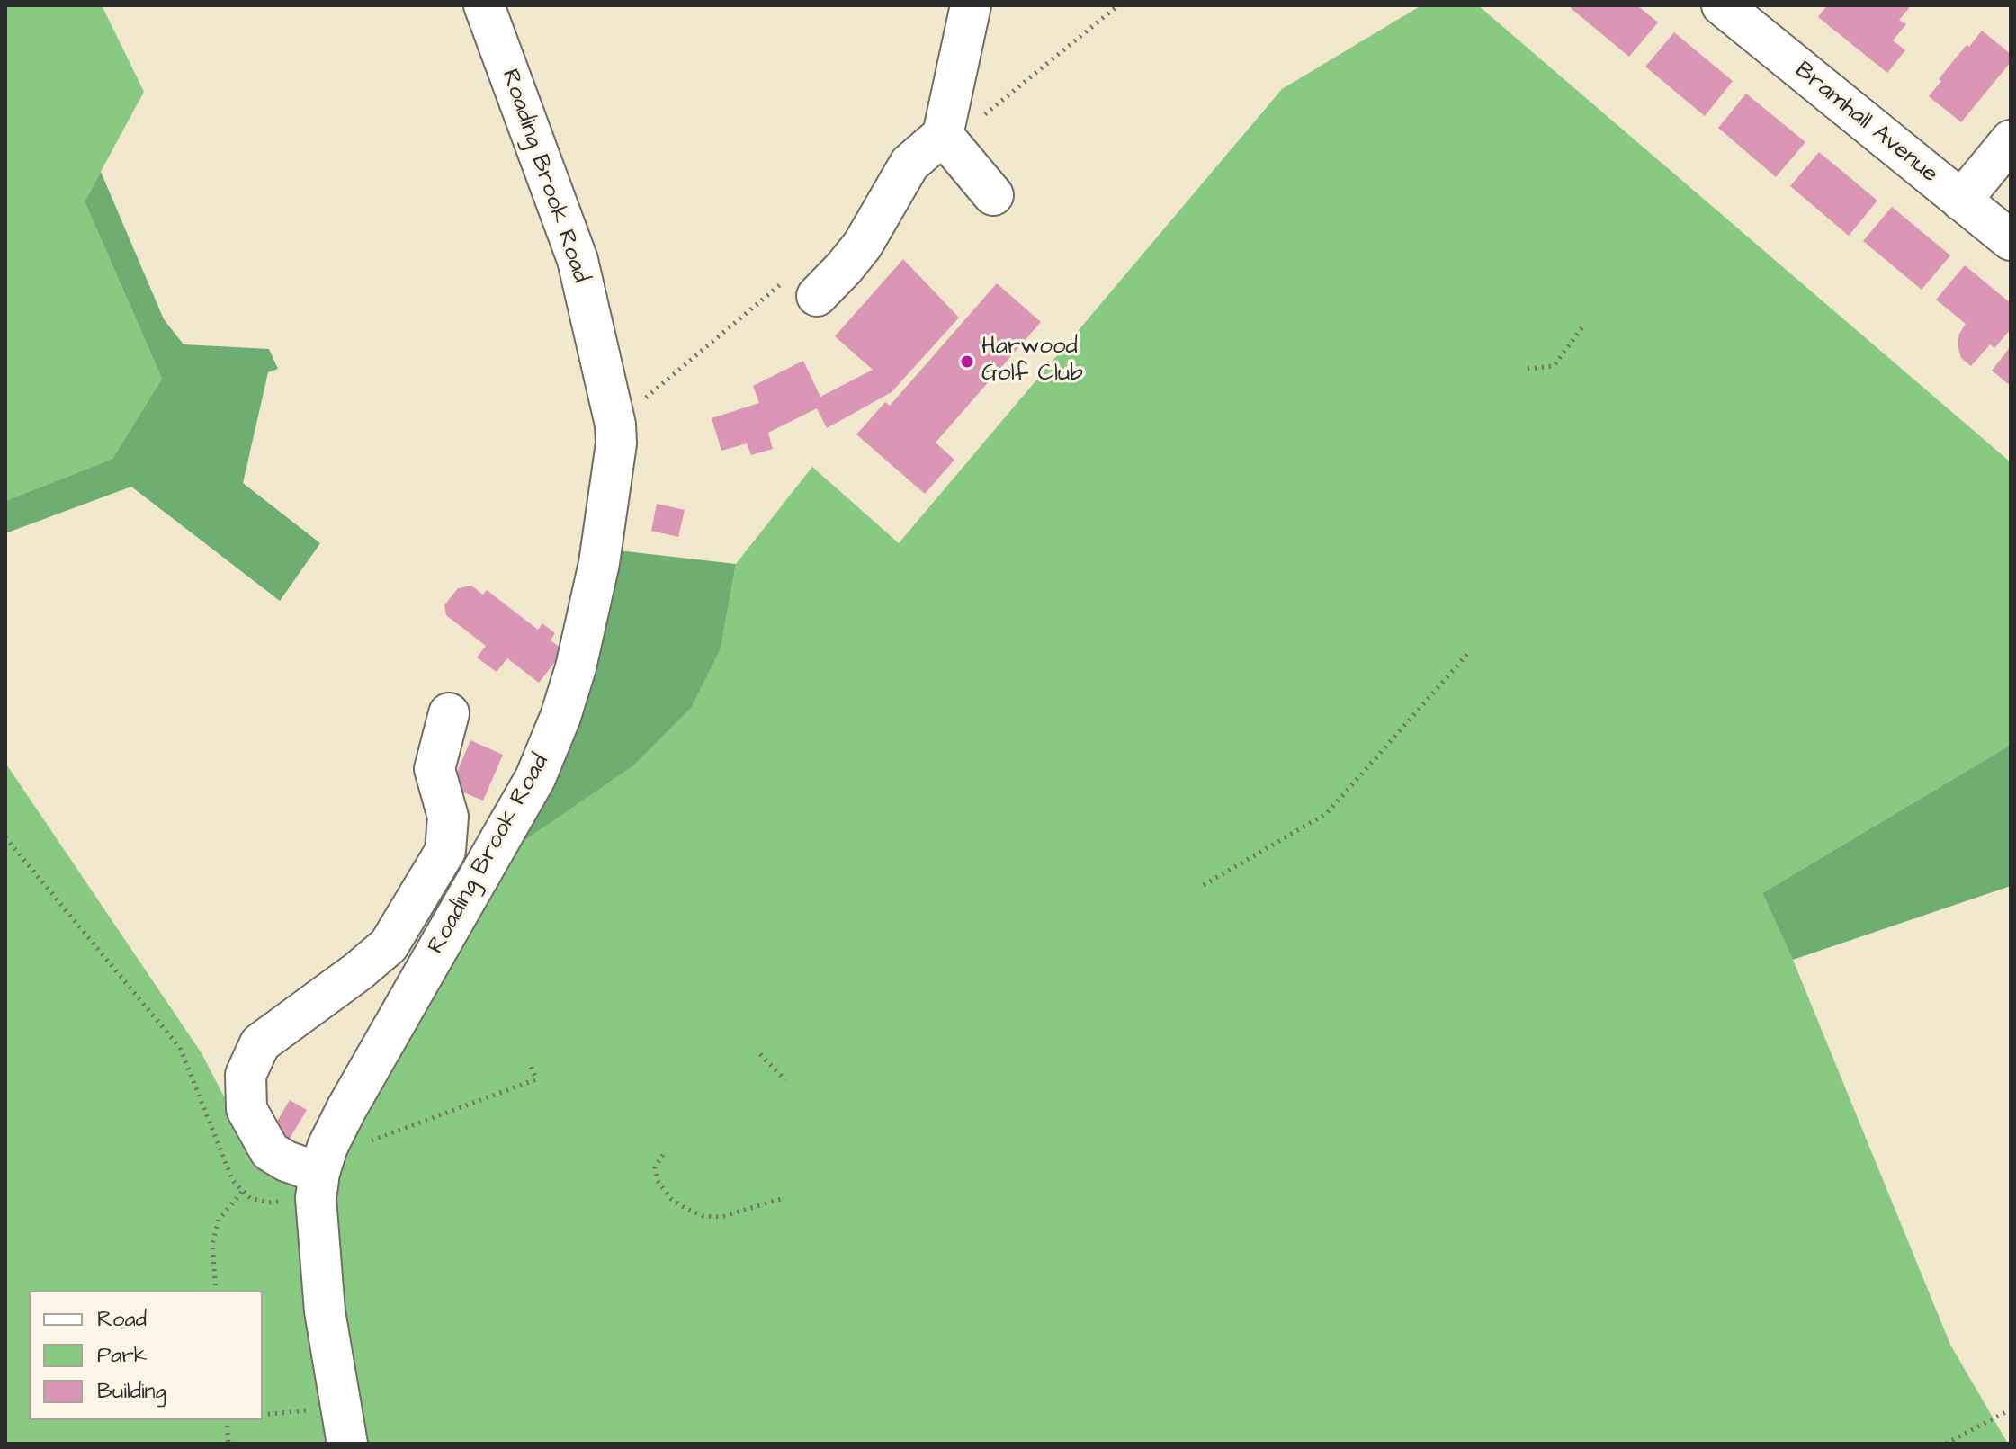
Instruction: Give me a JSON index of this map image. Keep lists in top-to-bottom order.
{
  "streets": {
    "street": ["Bramhall Avenue", "Roading Brook Road"]
  },
  "places": ["Harwood Golf Club"],
  "legend": ["Road", "Park", "Building"]
}
